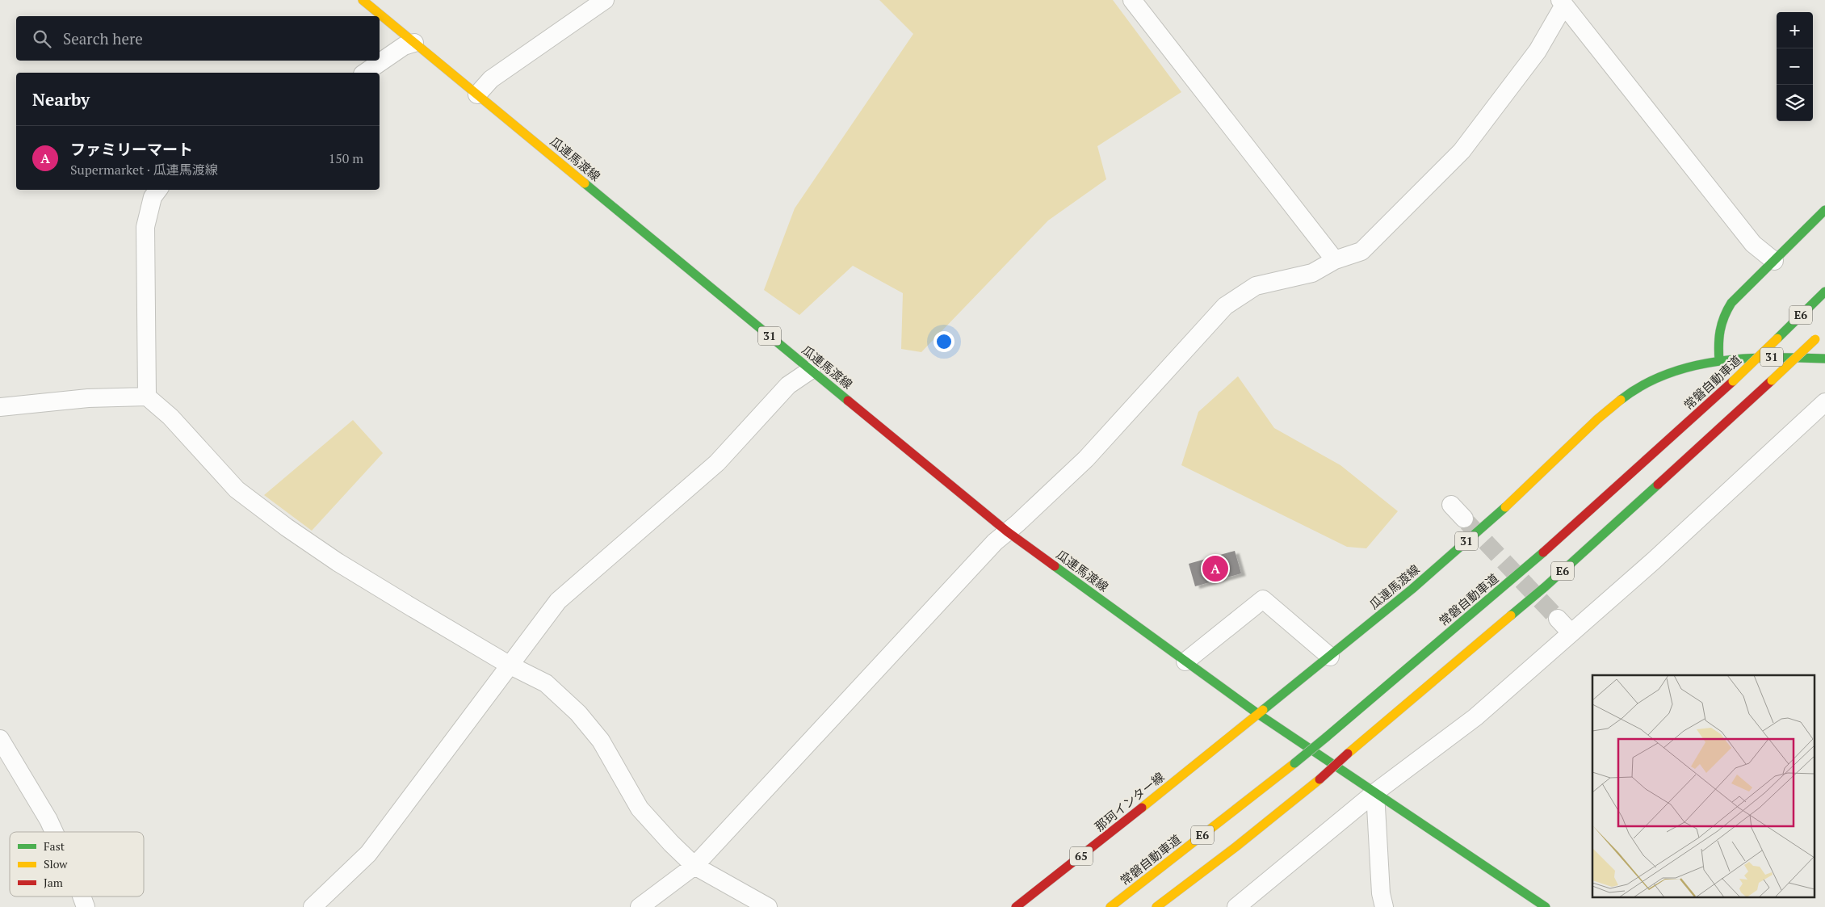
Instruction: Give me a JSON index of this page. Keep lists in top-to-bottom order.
{
  "streets": {
    "main road": [
      "瓜連馬渡線",
      "E6",
      "31",
      "常磐自動車道",
      "那珂インター線",
      "65"
    ]
  },
  "crossings": [
    ["瓜連馬渡線", "那珂インター線"]
  ],
  "legend": ["Fast", "Slow", "Jam"],
  "page": {
    "map_buttons": ["+", "−"],
    "search": "Search here",
    "heading": "Nearby",
    "list": [
      {
        "mark": "A",
        "name": "ファミリーマート",
        "note": "Supermarket · 瓜連馬渡線",
        "value": "150 m"
      }
    ],
    "pins": "A"
  }
}
